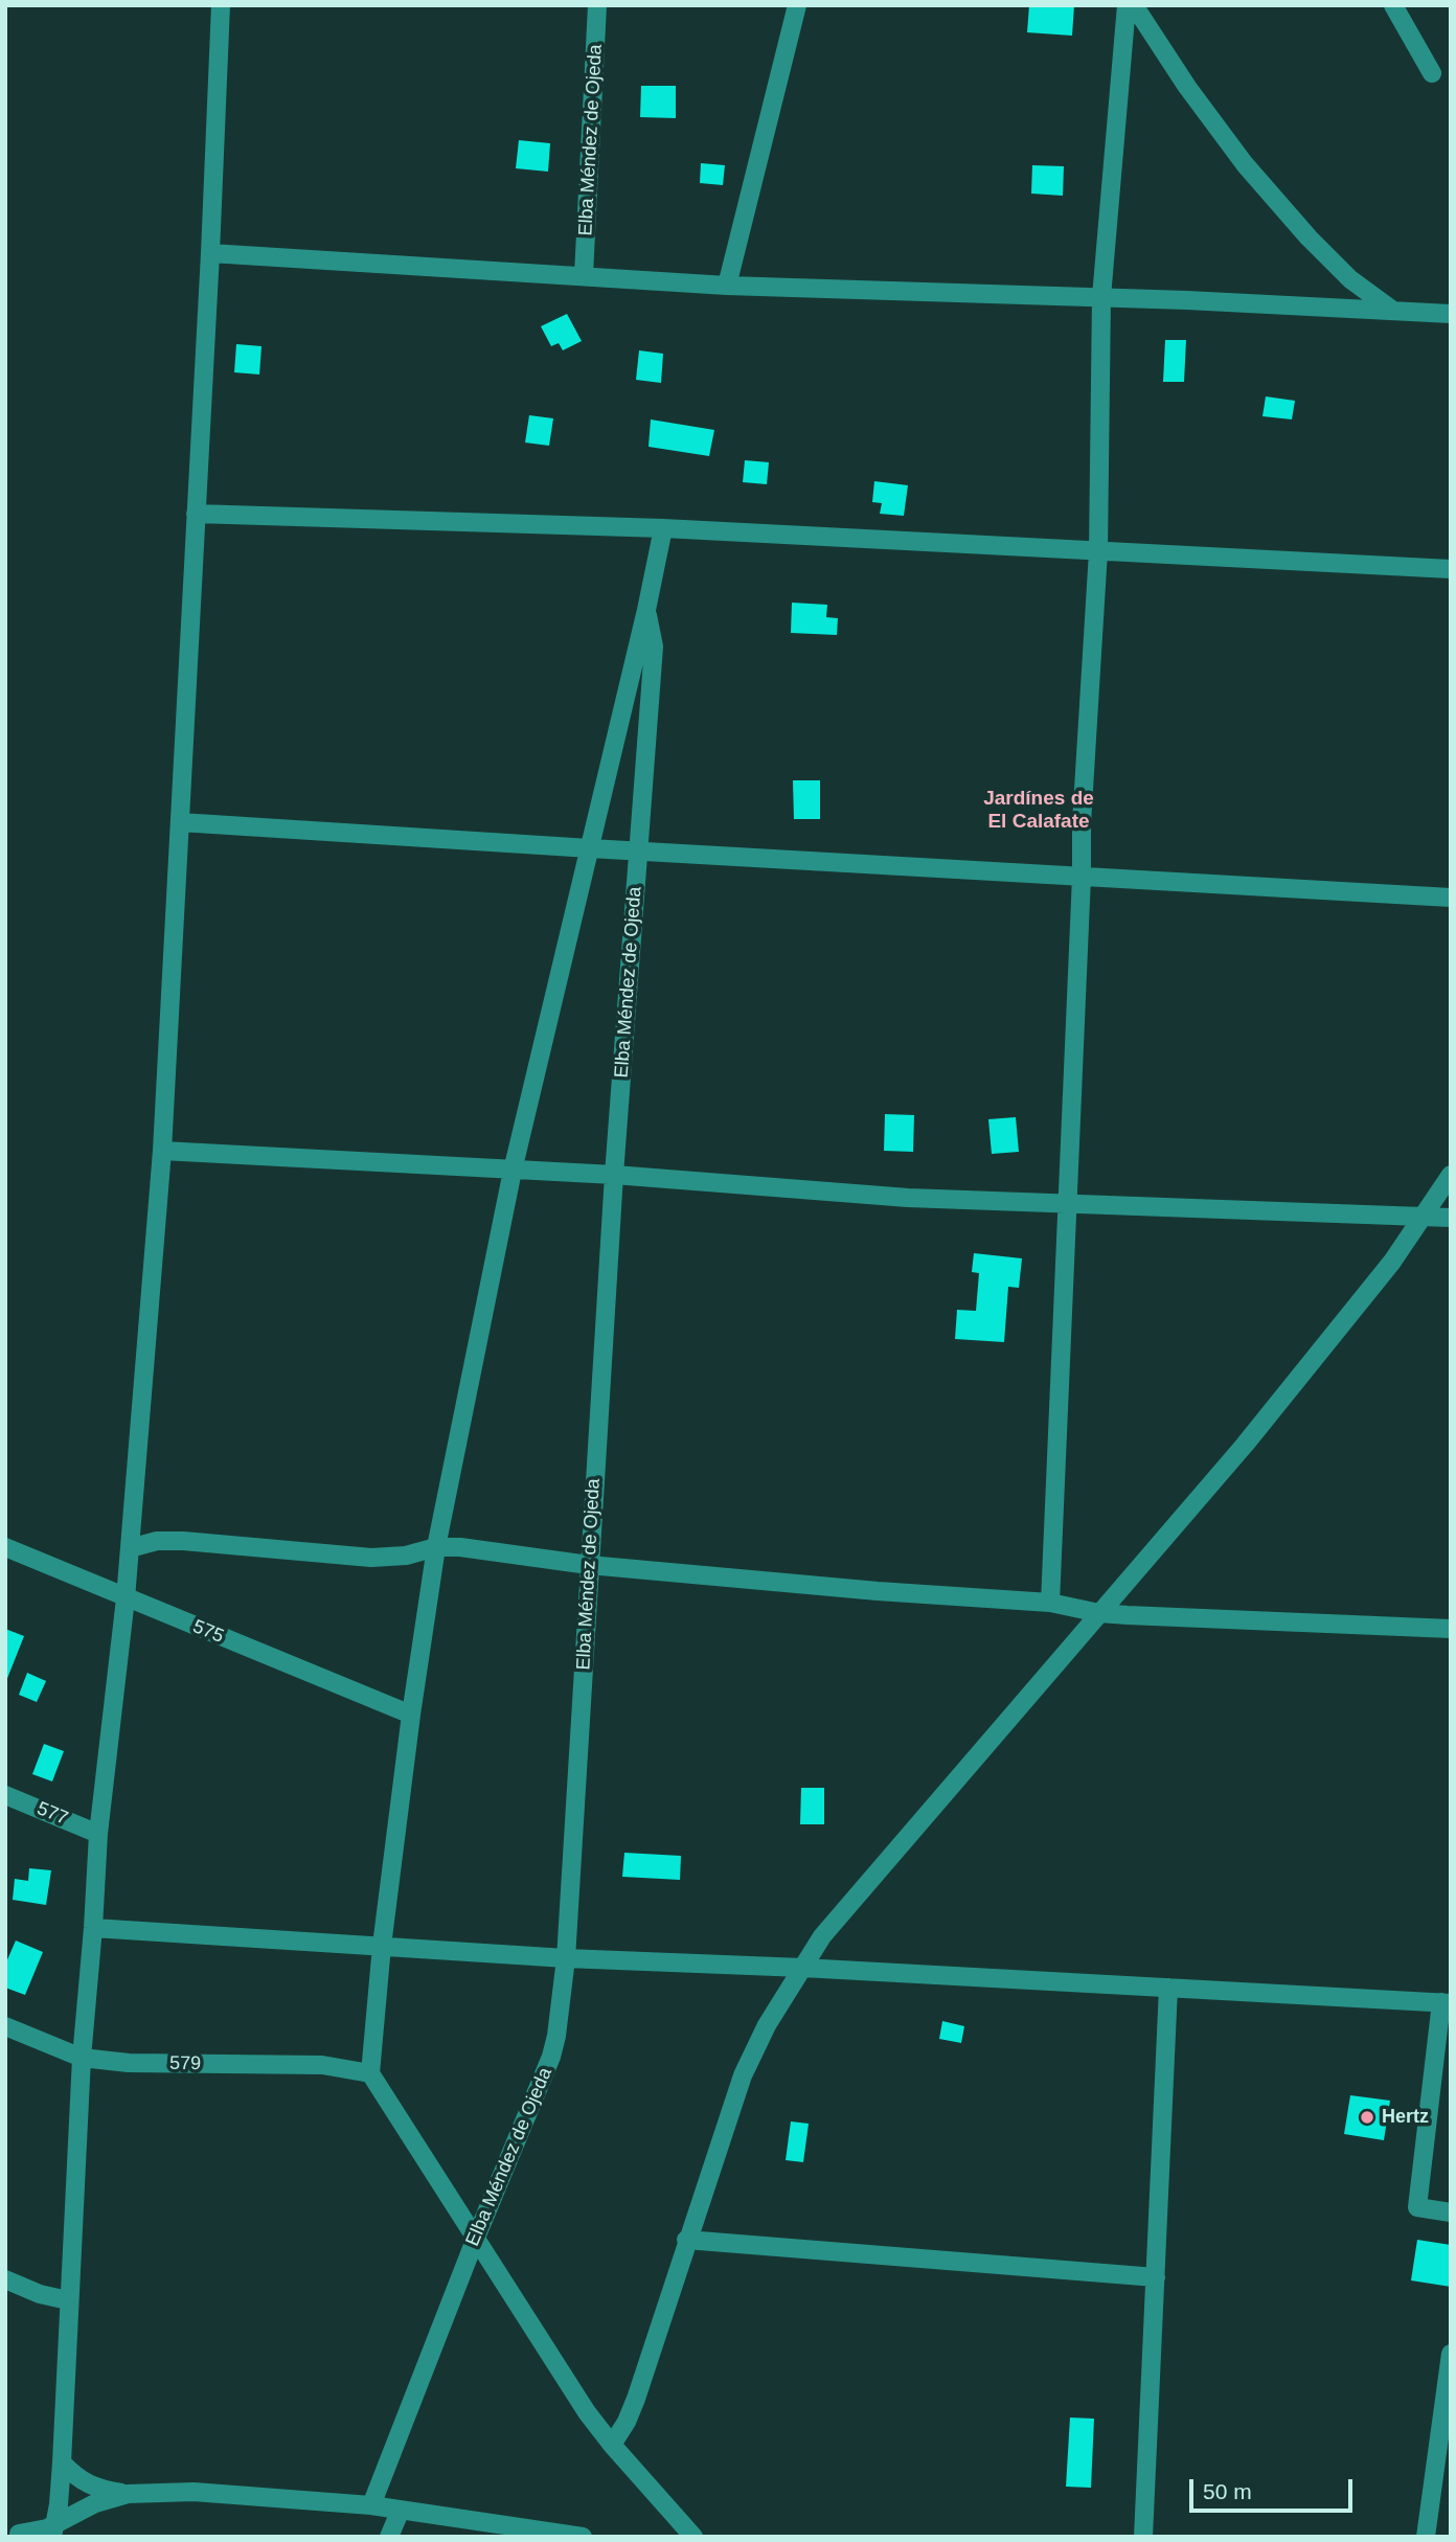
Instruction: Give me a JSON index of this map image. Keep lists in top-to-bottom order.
{
  "streets": {
    "street": [
      "Elba Méndez de Ojeda",
      "575",
      "577",
      "579"
    ]
  },
  "districts": ["Jardínes de El Calafate"],
  "places": ["Hertz"],
  "scale_bar": "50 m"
}
